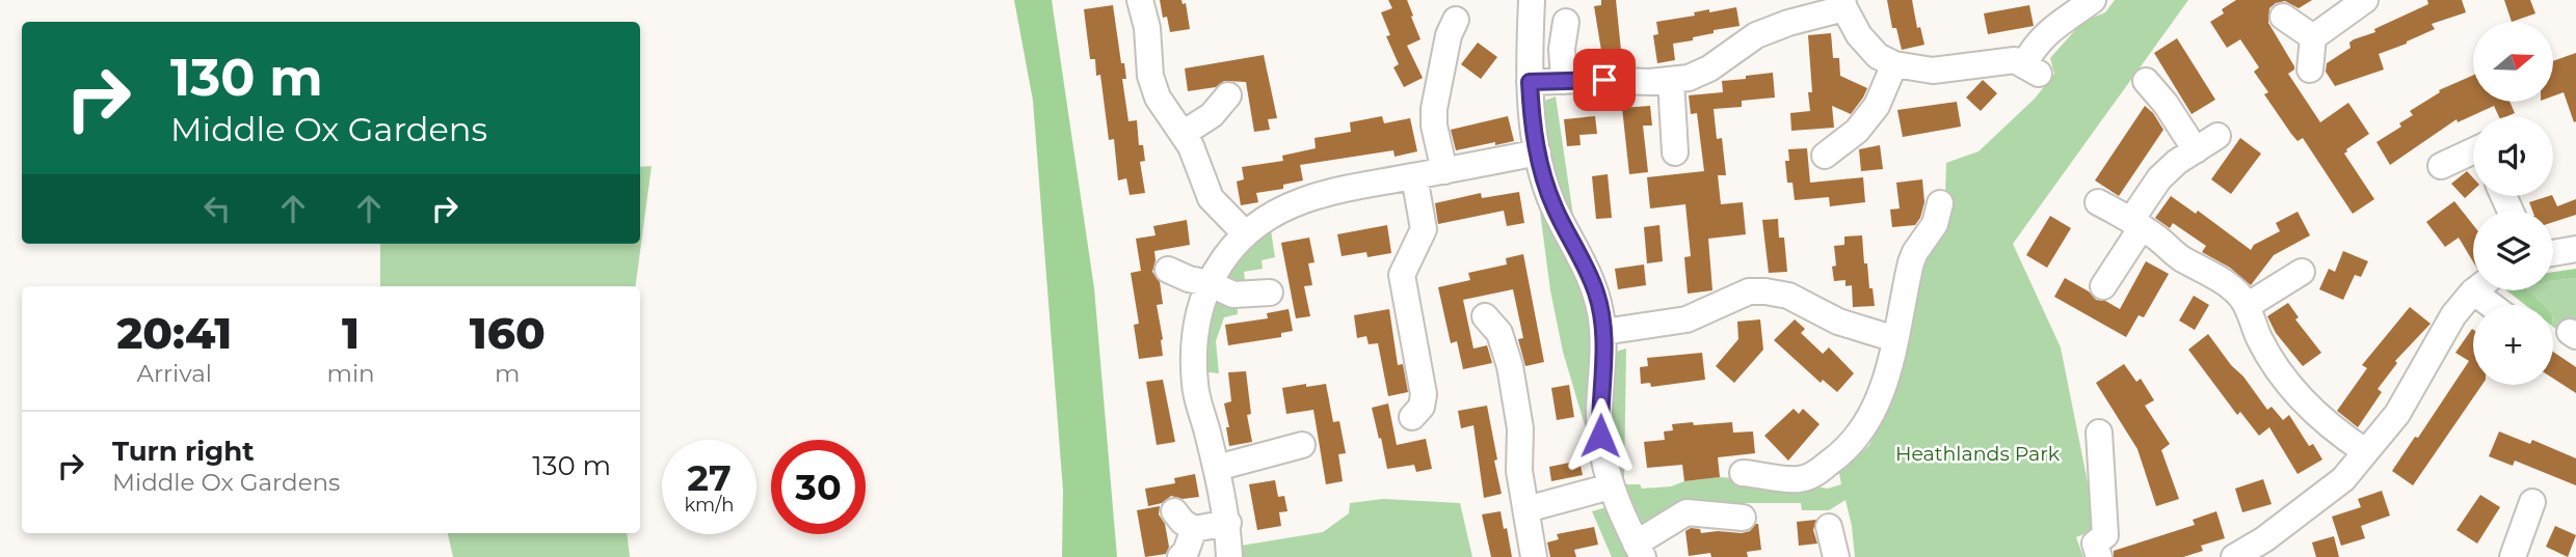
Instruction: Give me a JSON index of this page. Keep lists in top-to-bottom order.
{
  "parks": ["Heathlands Park"],
  "north": "right",
  "page": {
    "map_buttons": "+",
    "turn": ["130 m", "Middle Ox Gardens"],
    "eta": [
      "20:41",
      "Arrival",
      "1",
      "min",
      "160",
      "m"
    ],
    "list": [
      {
        "name": "Turn right",
        "note": "Middle Ox Gardens",
        "value": "130 m"
      }
    ],
    "speed": "27 km/h",
    "limit": "30"
  }
}
